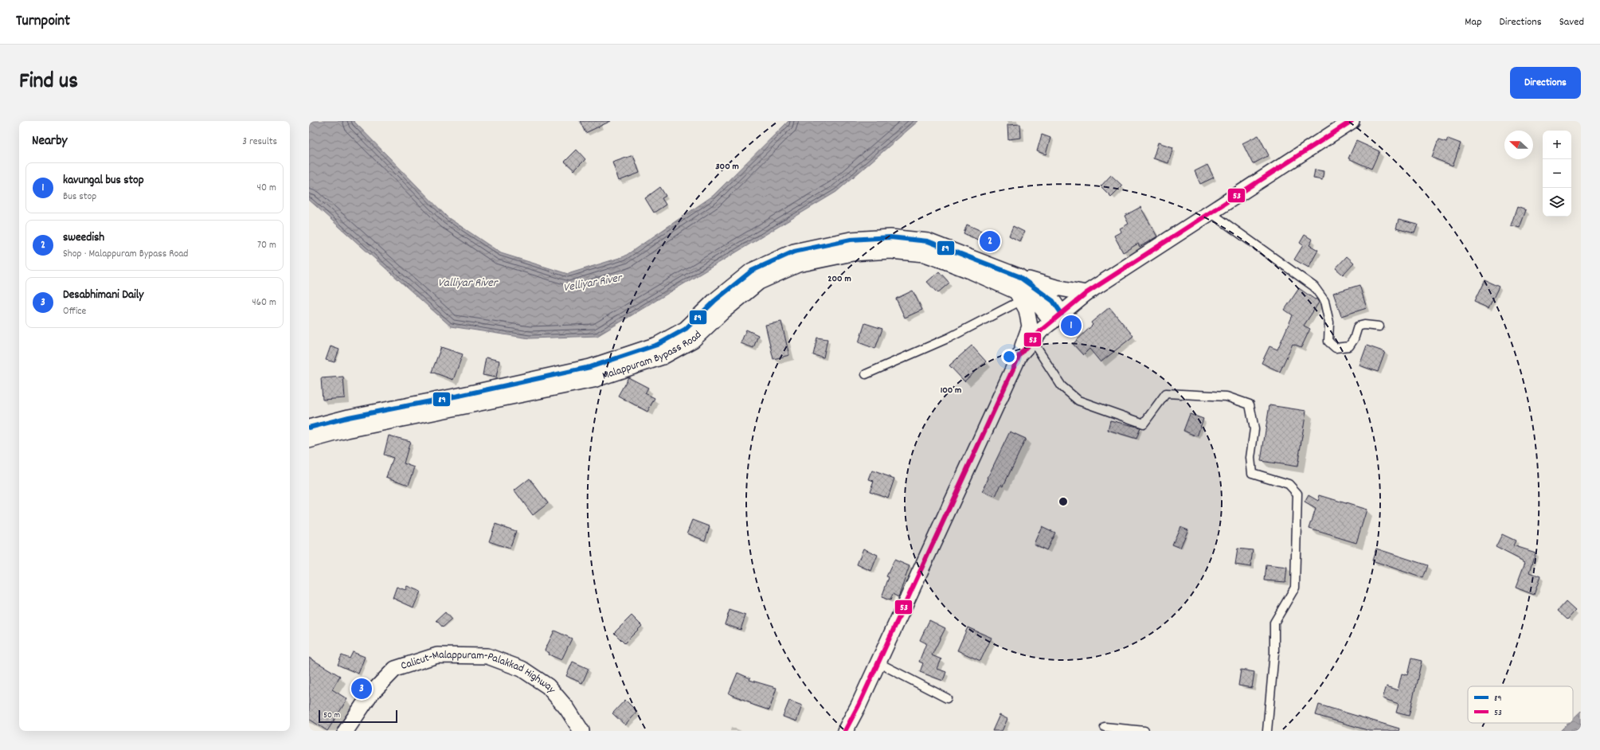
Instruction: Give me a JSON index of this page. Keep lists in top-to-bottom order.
{
  "streets": {
    "highway": ["Malappuram Bypass Road", "Calicut-Malappuram-Palakkad Highway"]
  },
  "water": ["Valliyar River", "Velliyar River"],
  "lines": ["transit line 53", "transit line 89"],
  "legend": ["89", "53"],
  "scale_bar": "50 m",
  "north": "left",
  "page": {
    "header": "Turnpoint",
    "nav": ["Map", "Directions", "Saved"],
    "title": "Find us",
    "buttons": "Directions",
    "heading": ["Nearby", "3 results"],
    "map_buttons": ["+", "−"],
    "list": [
      {
        "mark": "1",
        "name": "kavungal bus stop",
        "note": "Bus stop",
        "value": "40 m"
      },
      {
        "mark": "2",
        "name": "sweedish",
        "note": "Shop · Malappuram Bypass Road",
        "value": "70 m"
      },
      {
        "mark": "3",
        "name": "Desabhimani Daily",
        "note": "Office",
        "value": "460 m"
      }
    ],
    "pins": ["2", "1", "3"],
    "scale": "50 m"
  },
  "rings": ["300 m", "200 m", "100 m"]
}
